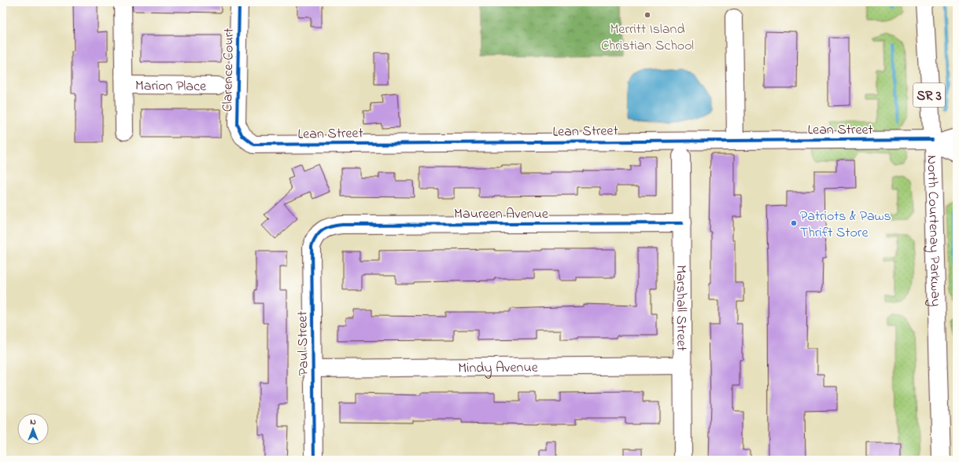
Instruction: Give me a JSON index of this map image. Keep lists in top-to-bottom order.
{
  "streets": {
    "street": [
      "Clarence Court",
      "Marion Place",
      "SR 3",
      "Lean Street",
      "Maureen Avenue",
      "North Courtenay Parkway",
      "Marshall Street",
      "Paul Street",
      "Mindy Avenue"
    ]
  },
  "crossings": [
    ["Clarence Court", "Lean Street"],
    ["Lean Street", "North Courtenay Parkway"],
    ["Maureen Avenue", "Marshall Street"],
    ["Maureen Avenue", "Paul Street"],
    ["Marshall Street", "Mindy Avenue"],
    ["Paul Street", "Mindy Avenue"]
  ],
  "places": ["Merritt Island Christian School", "Patriots & Paws Thrift Store"],
  "north": "top"
}
